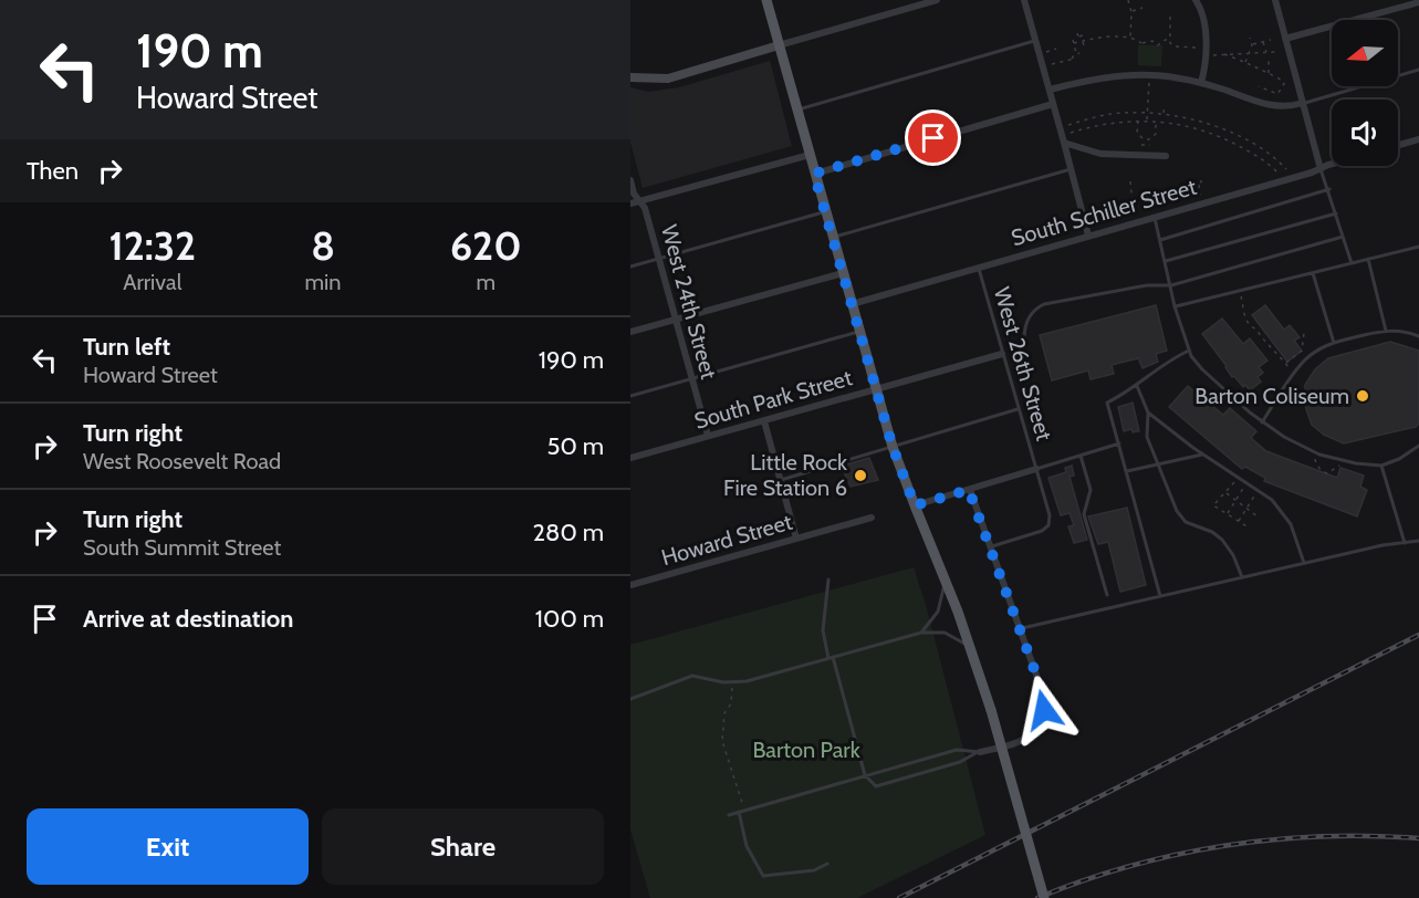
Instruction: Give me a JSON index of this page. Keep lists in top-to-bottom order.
{
  "streets": {
    "street": [
      "South Schiller Street",
      "West 24th Street",
      "South Park Street",
      "Howard Street"
    ],
    "lane": ["West 26th Street"]
  },
  "crossings": [
    ["South Schiller Street", "West 26th Street"],
    ["West 24th Street", "South Park Street"],
    ["West 26th Street", "South Park Street"]
  ],
  "parks": ["Barton Park"],
  "places": ["Barton Coliseum", "Little Rock Fire Station 6"],
  "north": "left",
  "page": {
    "turn": ["190 m", "Howard Street"],
    "then": "Then",
    "eta": [
      "12:32",
      "Arrival",
      "8",
      "min",
      "620",
      "m"
    ],
    "list": [
      {
        "name": "Turn left",
        "note": "Howard Street",
        "value": "190 m"
      },
      {
        "name": "Turn right",
        "note": "West Roosevelt Road",
        "value": "50 m"
      },
      {
        "name": "Turn right",
        "note": "South Summit Street",
        "value": "280 m"
      },
      {
        "name": "Arrive at destination",
        "value": "100 m"
      }
    ],
    "buttons": ["Exit", "Share"]
  }
}
